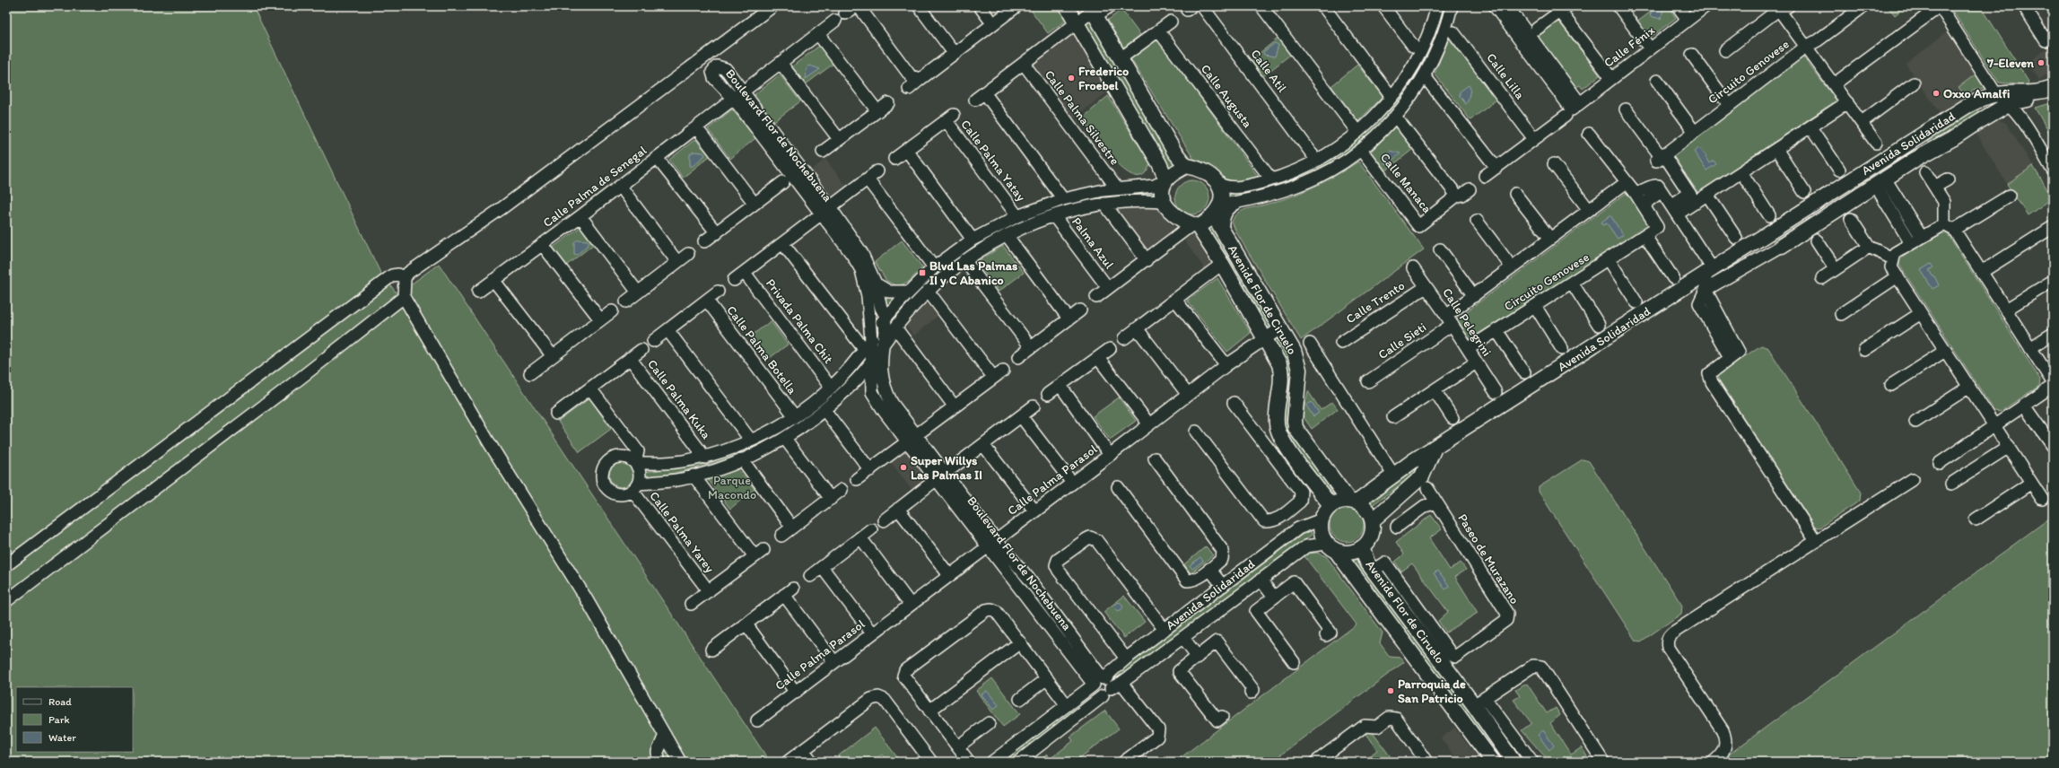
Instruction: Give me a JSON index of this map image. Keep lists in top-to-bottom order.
{
  "streets": {
    "main road": ["Avenida Solidaridad", "Avenide Flor de Ciruelo"],
    "street": [
      "Calle Fénix",
      "Calle Atil",
      "Circuito Genovese",
      "Calle Lilla",
      "Calle Augusta",
      "Calle Palma Silvestre",
      "Boulevard Flor de Nochebuena",
      "Calle Palma Yatay",
      "Calle Manaca",
      "Calle Palma de Senegal",
      "Palma Azul",
      "Calle Trento",
      "Privada Palma Chit",
      "Calle Pelegrini",
      "Calle Sieti",
      "Calle Palma Botella",
      "Calle Palma Kuka",
      "Calle Palma Parasol",
      "Calle Palma Yarey",
      "Paseo de Murazano"
    ]
  },
  "crossings": [
    ["Circuito Genovese", "Calle Pelegrini"],
    ["Boulevard Flor de Nochebuena", "Avenida Solidaridad"],
    ["Boulevard Flor de Nochebuena", "Calle Palma de Senegal"],
    ["Boulevard Flor de Nochebuena", "Calle Palma Parasol"],
    ["Avenida Solidaridad", "Avenide Flor de Ciruelo"],
    ["Palma Azul", "Avenide Flor de Ciruelo"],
    ["Avenide Flor de Ciruelo", "Calle Palma Parasol"],
    ["Avenide Flor de Ciruelo", "Paseo de Murazano"],
    ["Calle Trento", "Calle Pelegrini"],
    ["Calle Pelegrini", "Calle Sieti"]
  ],
  "parks": ["Parque Macondo"],
  "places": {
    "other": [
      "7-Eleven",
      "Frederico Froebel",
      "Oxxo Amalfi",
      "Super Willys Las Palmas II",
      "Parroquia de San Patricio"
    ],
    "transit": ["Blvd Las Palmas II y C Abanico"]
  },
  "legend": ["Road", "Park", "Water"]
}
